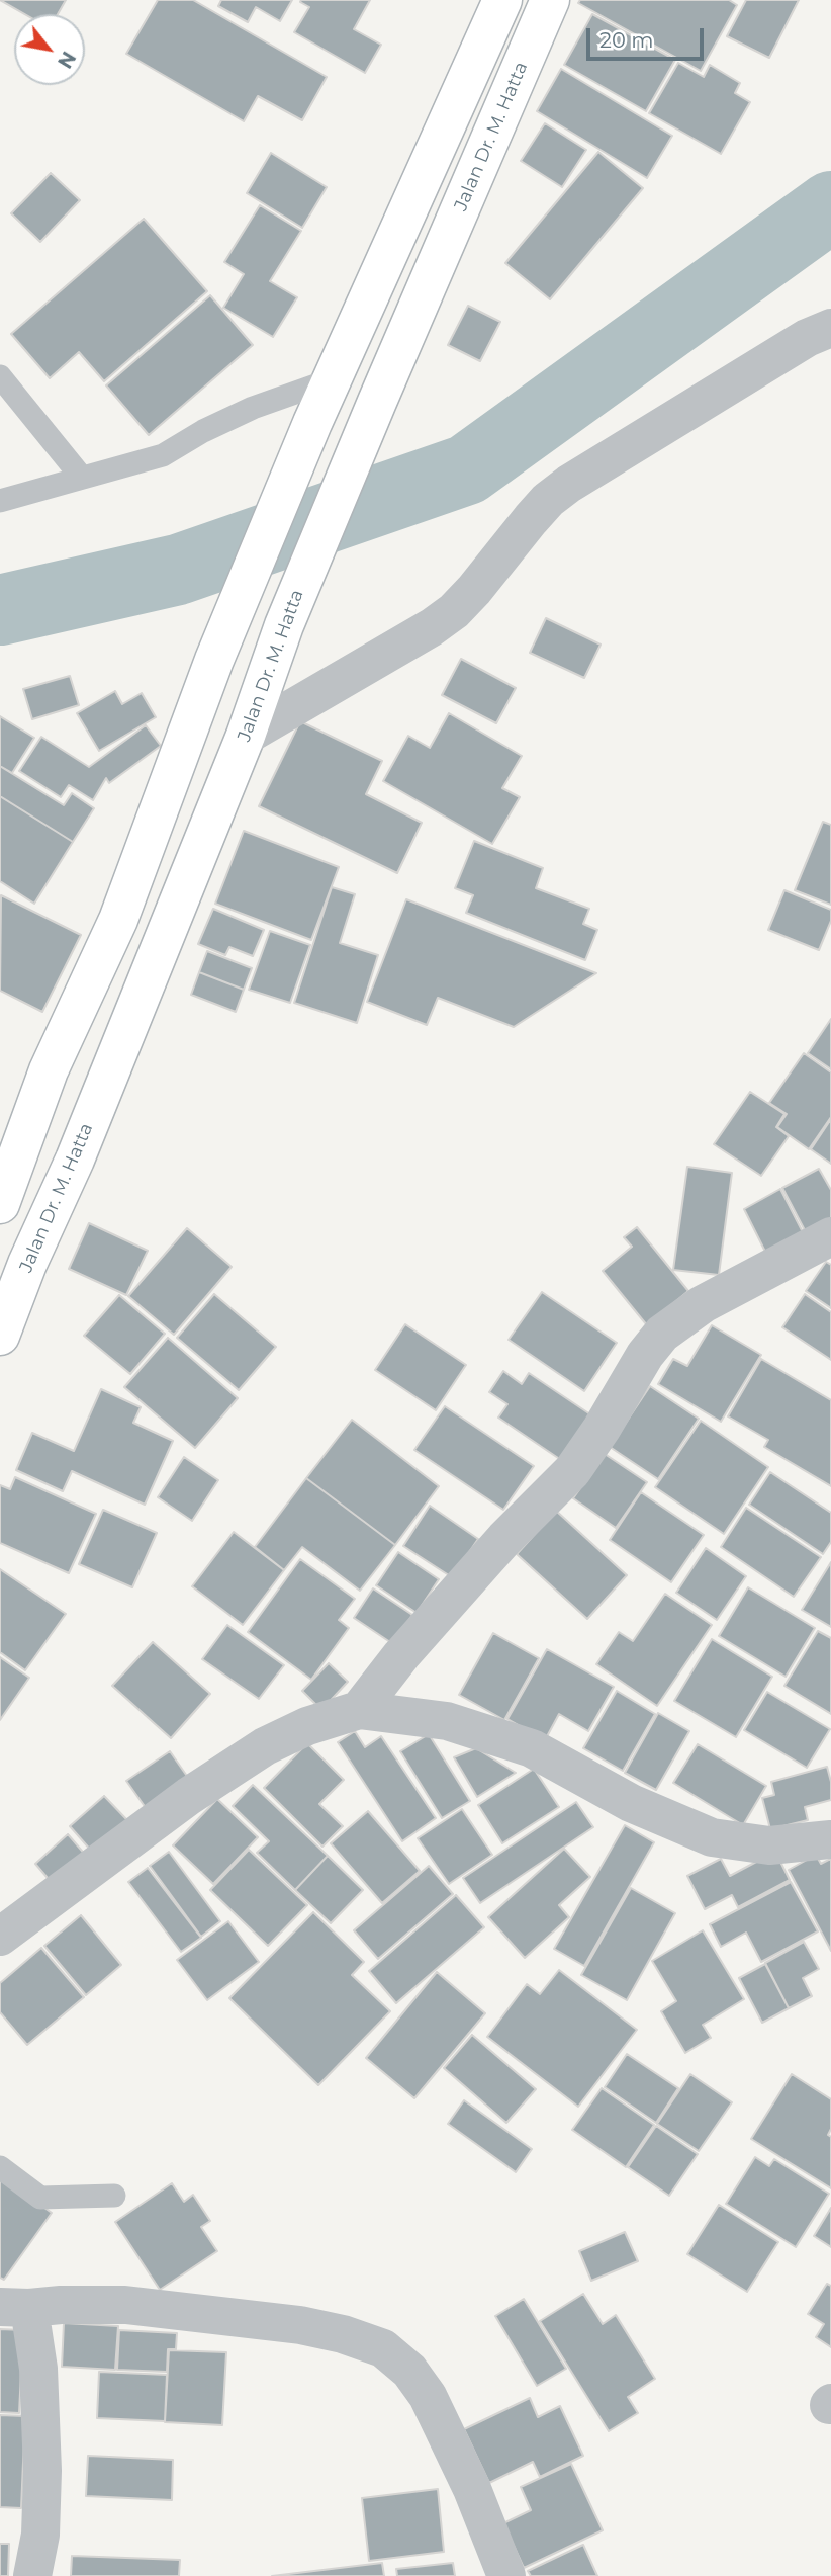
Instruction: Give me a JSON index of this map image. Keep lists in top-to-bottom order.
{
  "streets": {
    "main road": ["Jalan Dr. M. Hatta"]
  },
  "scale_bar": "20 m",
  "north": "bottom right"
}
